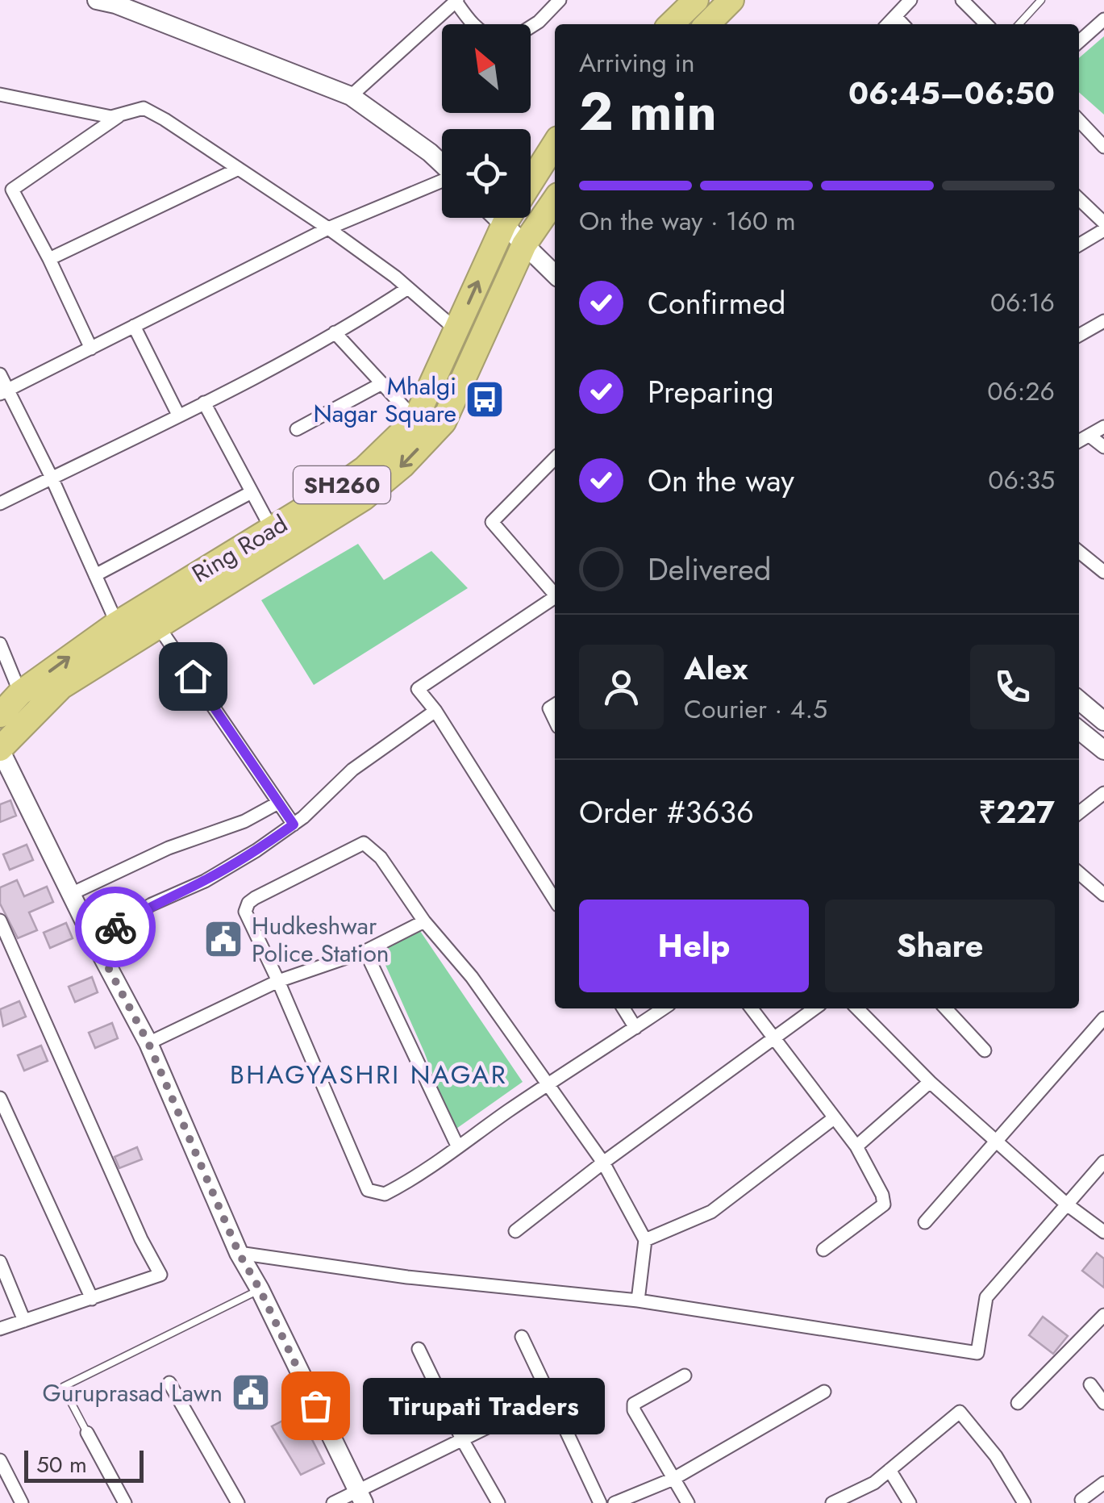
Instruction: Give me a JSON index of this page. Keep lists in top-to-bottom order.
{
  "streets": {
    "highway": ["SH260", "Ring Road"]
  },
  "districts": ["BHAGYASHRI NAGAR"],
  "places": {
    "bus stop": ["Mhalgi Nagar Square"],
    "public building": ["Hudkeshwar Police Station", "Guruprasad Lawn"],
    "other": ["Tirupati Traders"]
  },
  "scale_bar": "50 m",
  "north": "top left",
  "page": {
    "heading": ["2 min", "Arriving in", "06:45–06:50"],
    "panel": [
      "Alex",
      "Courier · 4.5",
      "Order #3636",
      "₹227"
    ],
    "bar": "On the way · 160 m",
    "list": [
      ["Confirmed", "06:16"],
      ["Preparing", "06:26"],
      ["On the way", "06:35"],
      "Delivered"
    ],
    "buttons": ["Help", "Share"],
    "bubble": "Tirupati Traders",
    "scale": "50 m"
  }
}
